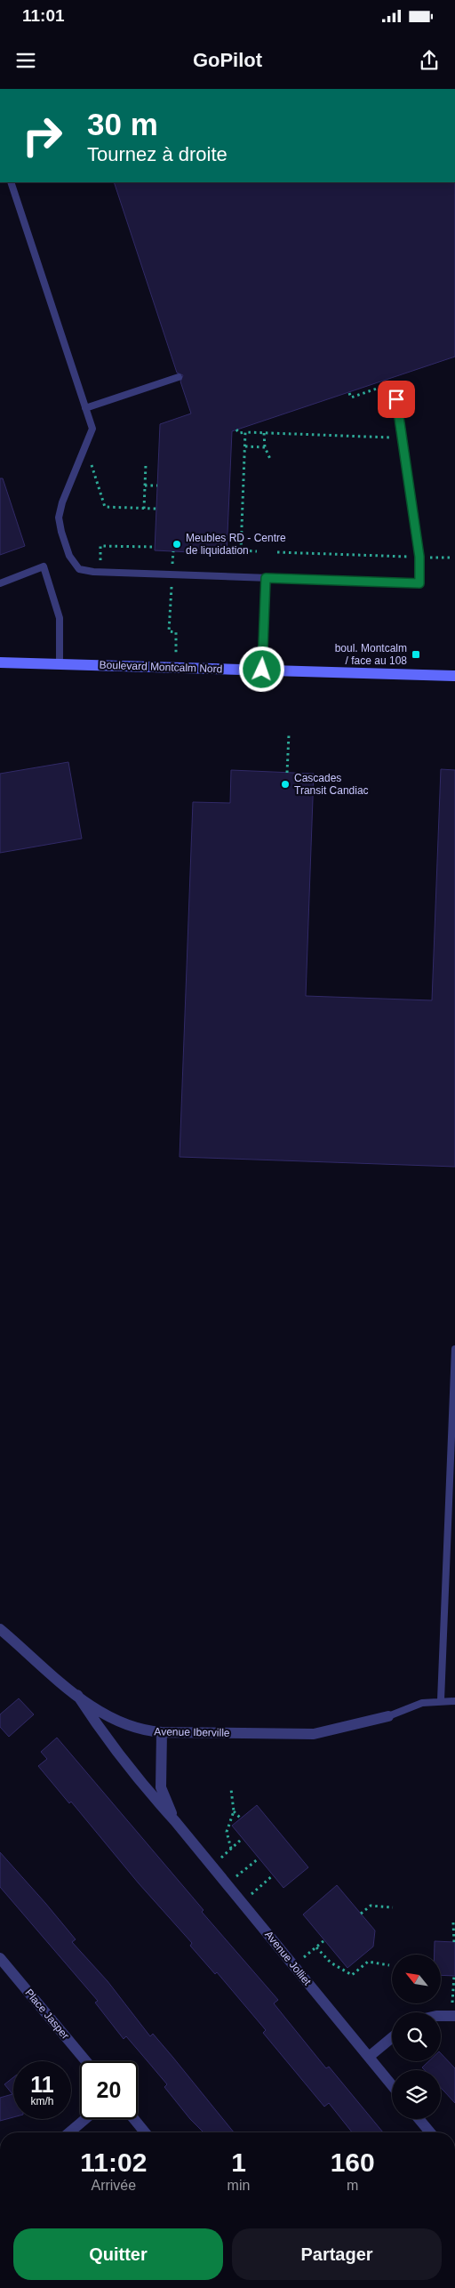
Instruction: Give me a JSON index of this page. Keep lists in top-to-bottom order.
{
  "streets": {
    "street": [
      "Boulevard Montcalm Nord",
      "Avenue Iberville",
      "Avenue Jolliet",
      "Place Jasper"
    ]
  },
  "crossings": [
    ["Avenue Iberville", "Avenue Jolliet"]
  ],
  "places": {
    "other": ["Meubles RD - Centre de liquidation", "Cascades Transit Candiac"],
    "transit": ["boul. Montcalm / face au 108"]
  },
  "north": "top left",
  "page": {
    "status": "11:01",
    "header": "GoPilot",
    "turn": ["30 m", "Tournez à droite"],
    "speed": "11 km/h",
    "limit": "20",
    "eta": [
      "11:02",
      "Arrivée",
      "1",
      "min",
      "160",
      "m"
    ],
    "buttons": ["Quitter", "Partager"]
  }
}
